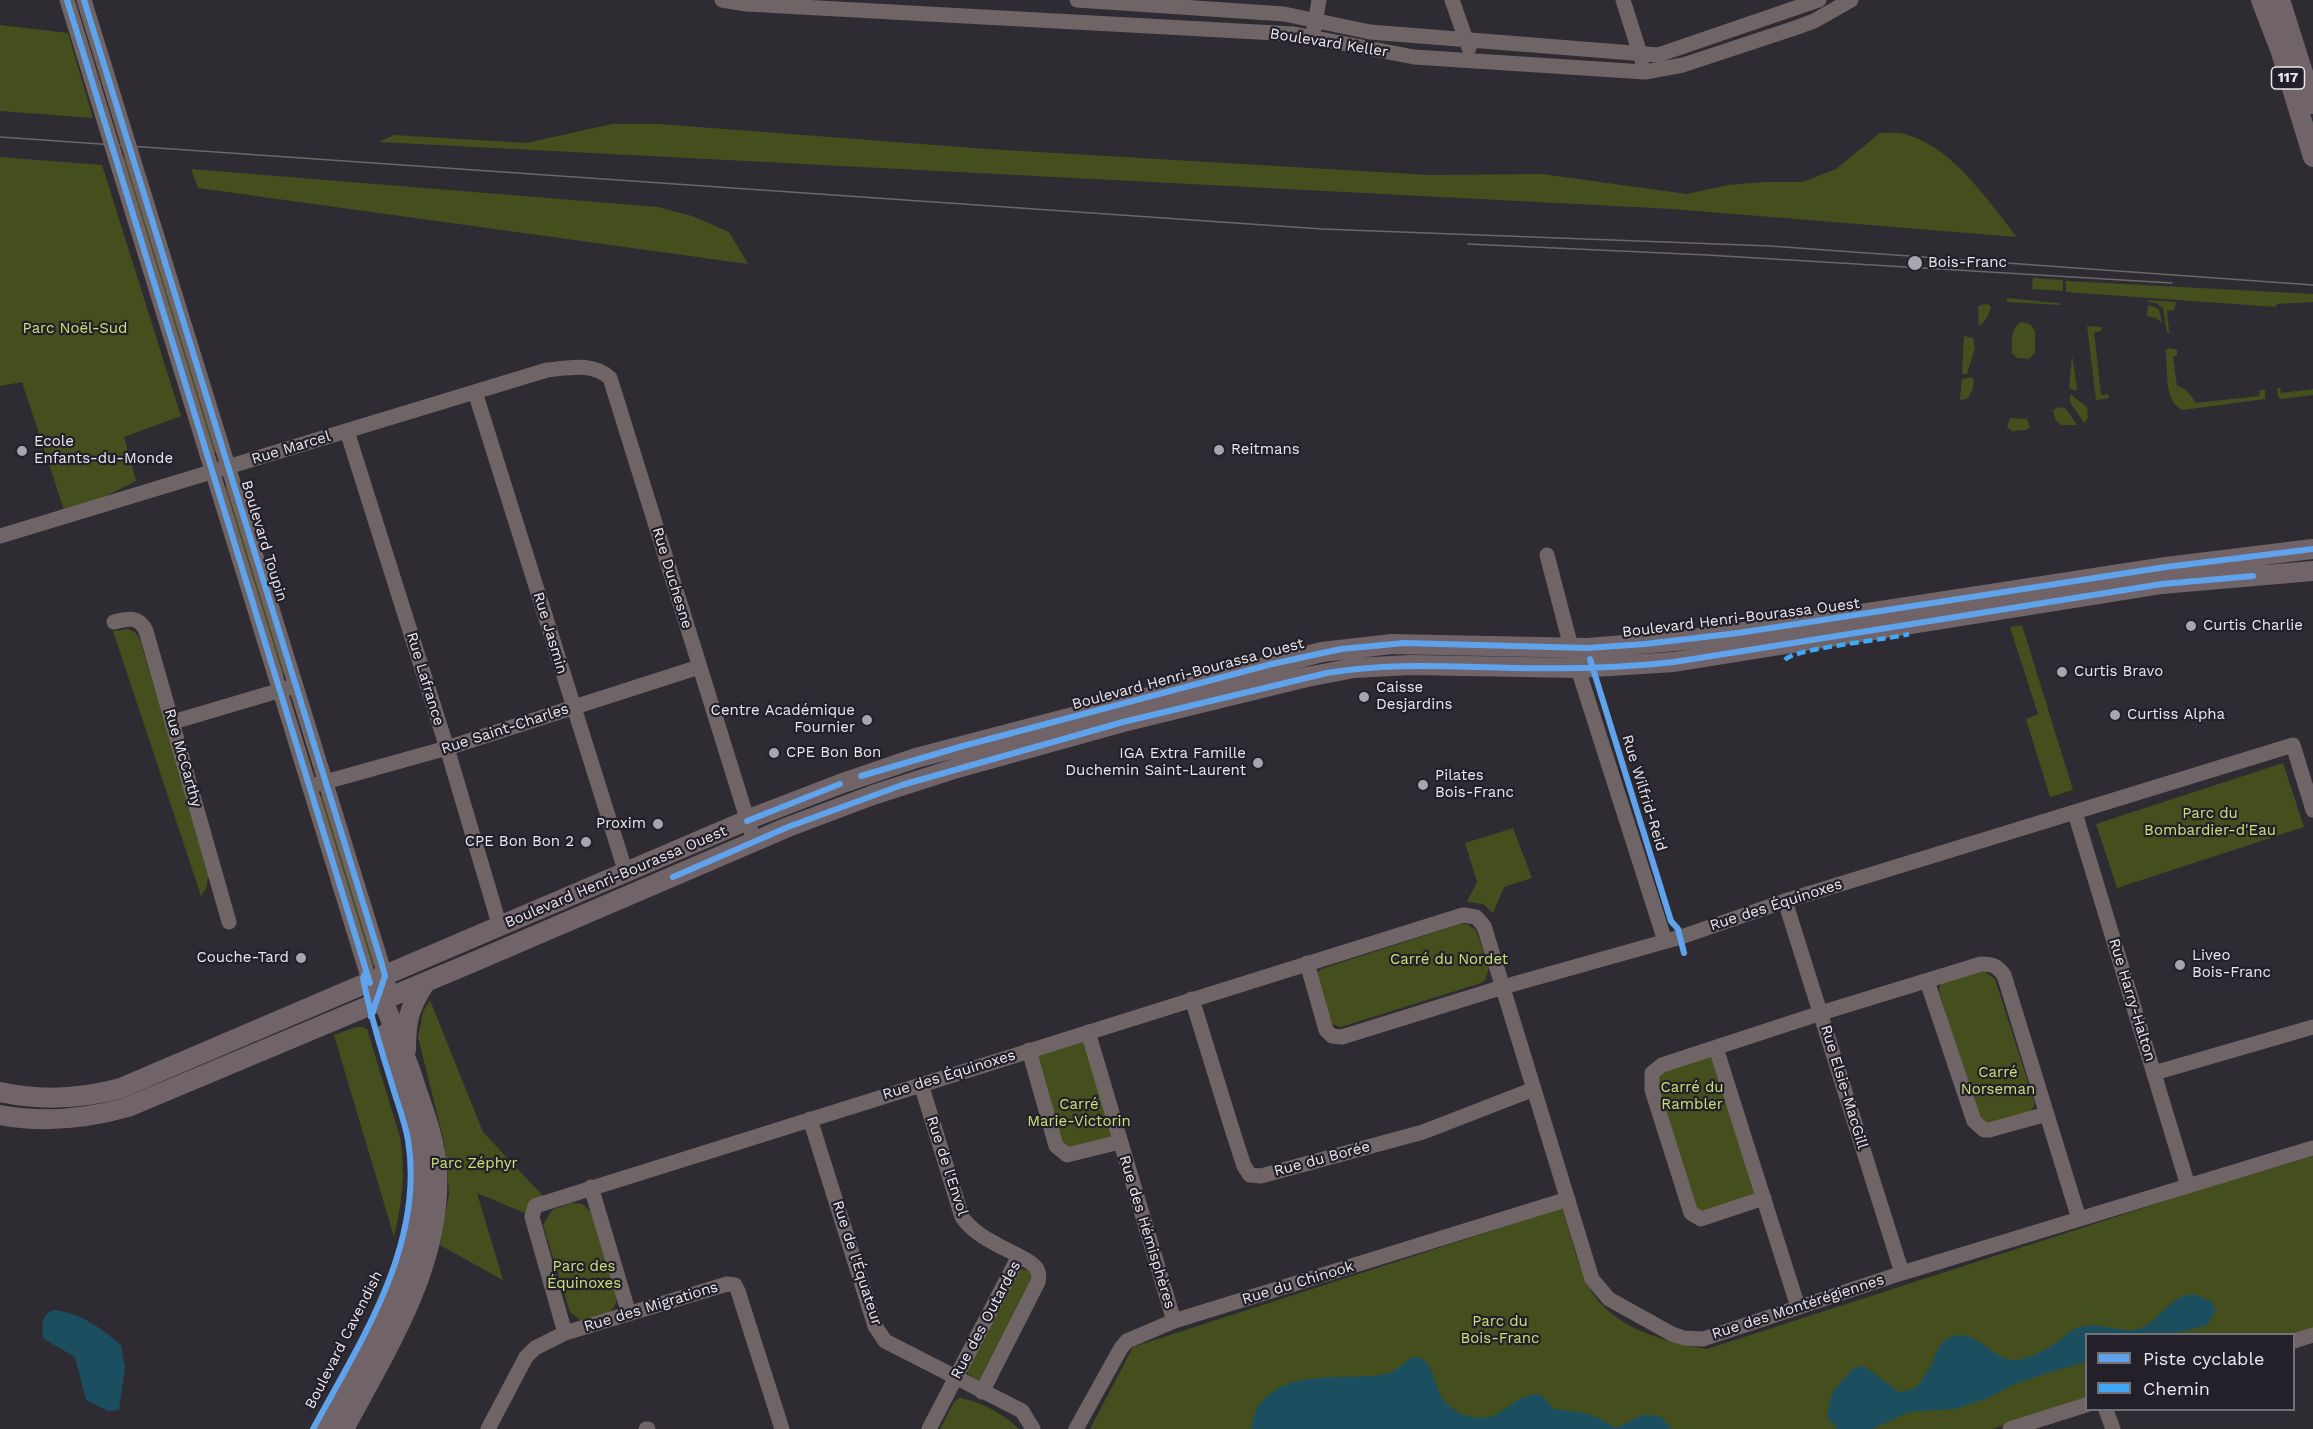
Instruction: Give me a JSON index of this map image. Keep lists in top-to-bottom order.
{
  "streets": {
    "main road": [
      "117",
      "Boulevard Toupin",
      "Boulevard Henri-Bourassa Ouest",
      "Boulevard Cavendish"
    ],
    "street": [
      "Boulevard Keller",
      "Rue Marcel",
      "Rue Duchesne",
      "Rue Jasmin",
      "Rue Lafrance",
      "Rue Saint-Charles",
      "Rue McCarthy",
      "Rue Wilfrid-Reid",
      "Rue des Équinoxes",
      "Rue Harry-Halton",
      "Rue Elsie-MacGill",
      "Rue du Borée",
      "Rue de l'Envol",
      "Rue des Hémisphères",
      "Rue de l'Équateur",
      "Rue du Chinook",
      "Rue des Migrations",
      "Rue des Montérégiennes",
      "Rue des Outardes"
    ]
  },
  "crossings": [
    ["Rue Marcel", "Boulevard Toupin"],
    ["Rue Marcel", "Rue Duchesne"],
    ["Rue Marcel", "Rue Jasmin"],
    ["Rue Marcel", "Rue Lafrance"],
    ["Boulevard Toupin", "Boulevard Henri-Bourassa Ouest"],
    ["Boulevard Toupin", "Rue Saint-Charles"],
    ["Boulevard Toupin", "Boulevard Cavendish"],
    ["Rue Duchesne", "Boulevard Henri-Bourassa Ouest"],
    ["Rue Duchesne", "Rue Saint-Charles"],
    ["Boulevard Henri-Bourassa Ouest", "Rue Jasmin"],
    ["Boulevard Henri-Bourassa Ouest", "Rue Lafrance"],
    ["Boulevard Henri-Bourassa Ouest", "Rue Wilfrid-Reid"],
    ["Boulevard Henri-Bourassa Ouest", "Boulevard Cavendish"],
    ["Rue Jasmin", "Rue Saint-Charles"],
    ["Rue Lafrance", "Rue Saint-Charles"],
    ["Rue Wilfrid-Reid", "Rue des Équinoxes"],
    ["Rue des Équinoxes", "Rue Harry-Halton"],
    ["Rue des Équinoxes", "Rue Elsie-MacGill"],
    ["Rue des Équinoxes", "Rue du Borée"],
    ["Rue des Équinoxes", "Rue de l'Envol"],
    ["Rue des Équinoxes", "Rue des Hémisphères"],
    ["Rue des Équinoxes", "Rue de l'Équateur"],
    ["Rue des Équinoxes", "Rue des Migrations"],
    ["Rue des Équinoxes", "Rue des Montérégiennes"],
    ["Rue Harry-Halton", "Rue des Montérégiennes"],
    ["Rue Elsie-MacGill", "Rue des Montérégiennes"],
    ["Rue du Borée", "Rue des Montérégiennes"],
    ["Rue de l'Envol", "Rue des Outardes"],
    ["Rue des Hémisphères", "Rue du Chinook"],
    ["Rue de l'Équateur", "Rue des Outardes"],
    ["Rue du Chinook", "Rue des Montérégiennes"]
  ],
  "parks": [
    "Parc Noël-Sud",
    "Parc du Bombardier-d'Eau",
    "Carré du Nordet",
    "Carré Norseman",
    "Carré du Rambler",
    "Carré Marie-Victorin",
    "Parc Zéphyr",
    "Parc des Équinoxes",
    "Parc du Bois-Franc"
  ],
  "places": [
    "Bois-Franc",
    "Reitmans",
    "Ecole Enfants-du-Monde",
    "Curtis Charlie",
    "Curtis Bravo",
    "Caisse Desjardins",
    "Curtiss Alpha",
    "Centre Académique Fournier",
    "CPE Bon Bon",
    "IGA Extra Famille Duchemin Saint-Laurent",
    "Pilates Bois-Franc",
    "Proxim",
    "CPE Bon Bon 2",
    "Couche-Tard",
    "Liveo Bois-Franc"
  ],
  "legend": ["Piste cyclable", "Chemin"]
}
